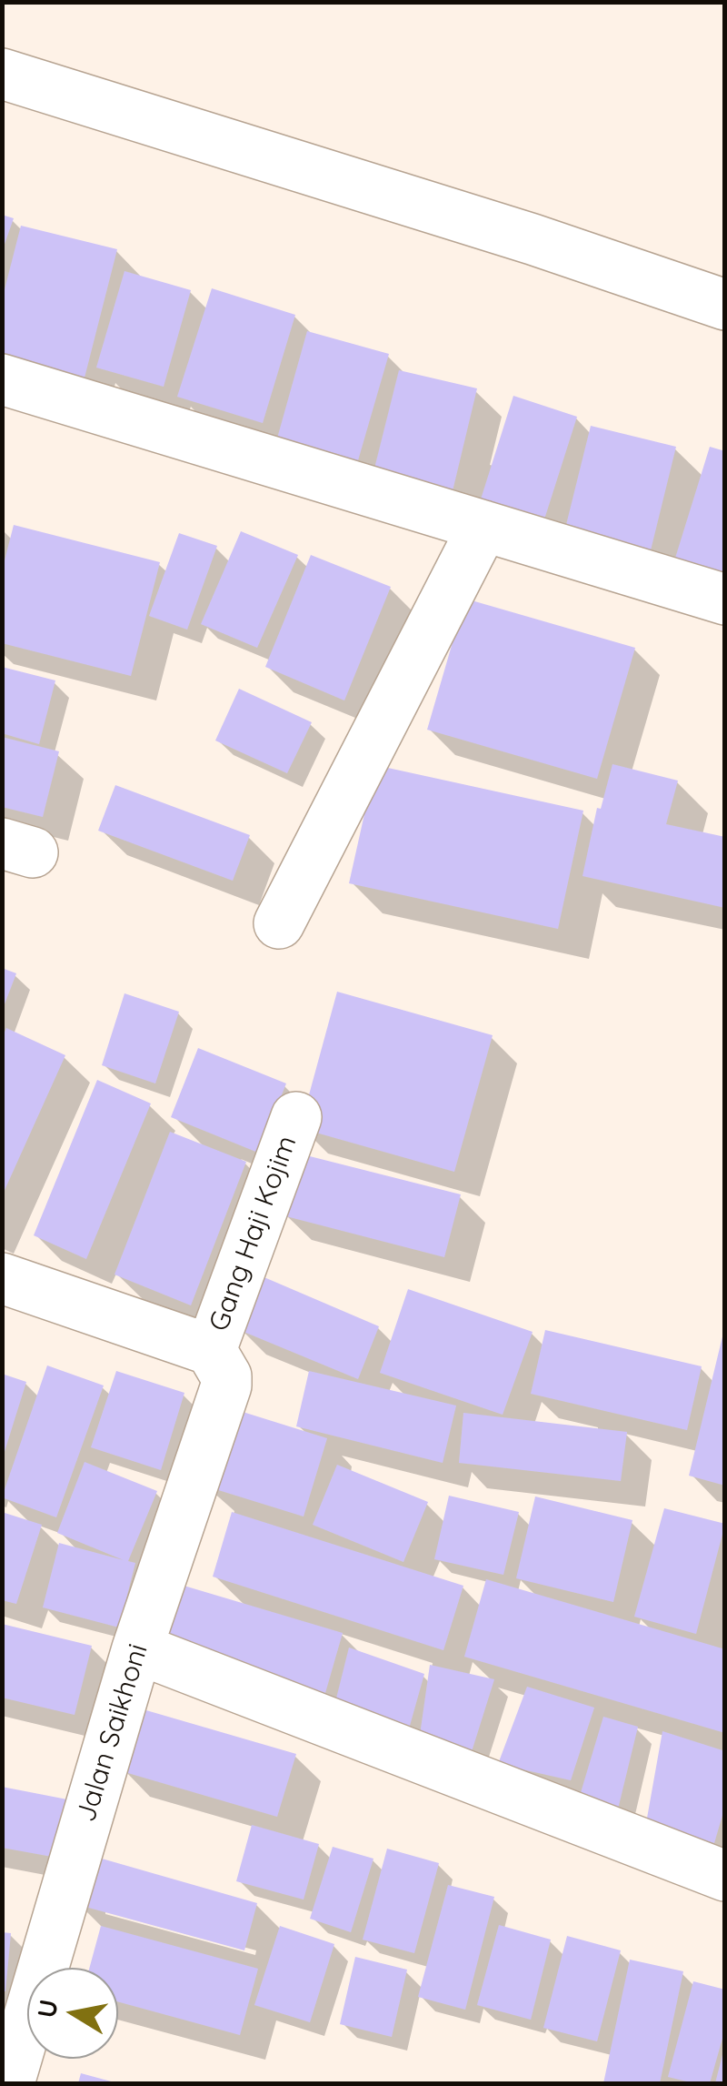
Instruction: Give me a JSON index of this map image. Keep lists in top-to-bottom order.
{
  "streets": {
    "street": ["Gang Haji Kojim", "Jalan Saikhoni"]
  },
  "crossings": [
    ["Gang Haji Kojim", "Jalan Saikhoni"]
  ],
  "north": "left"
}
